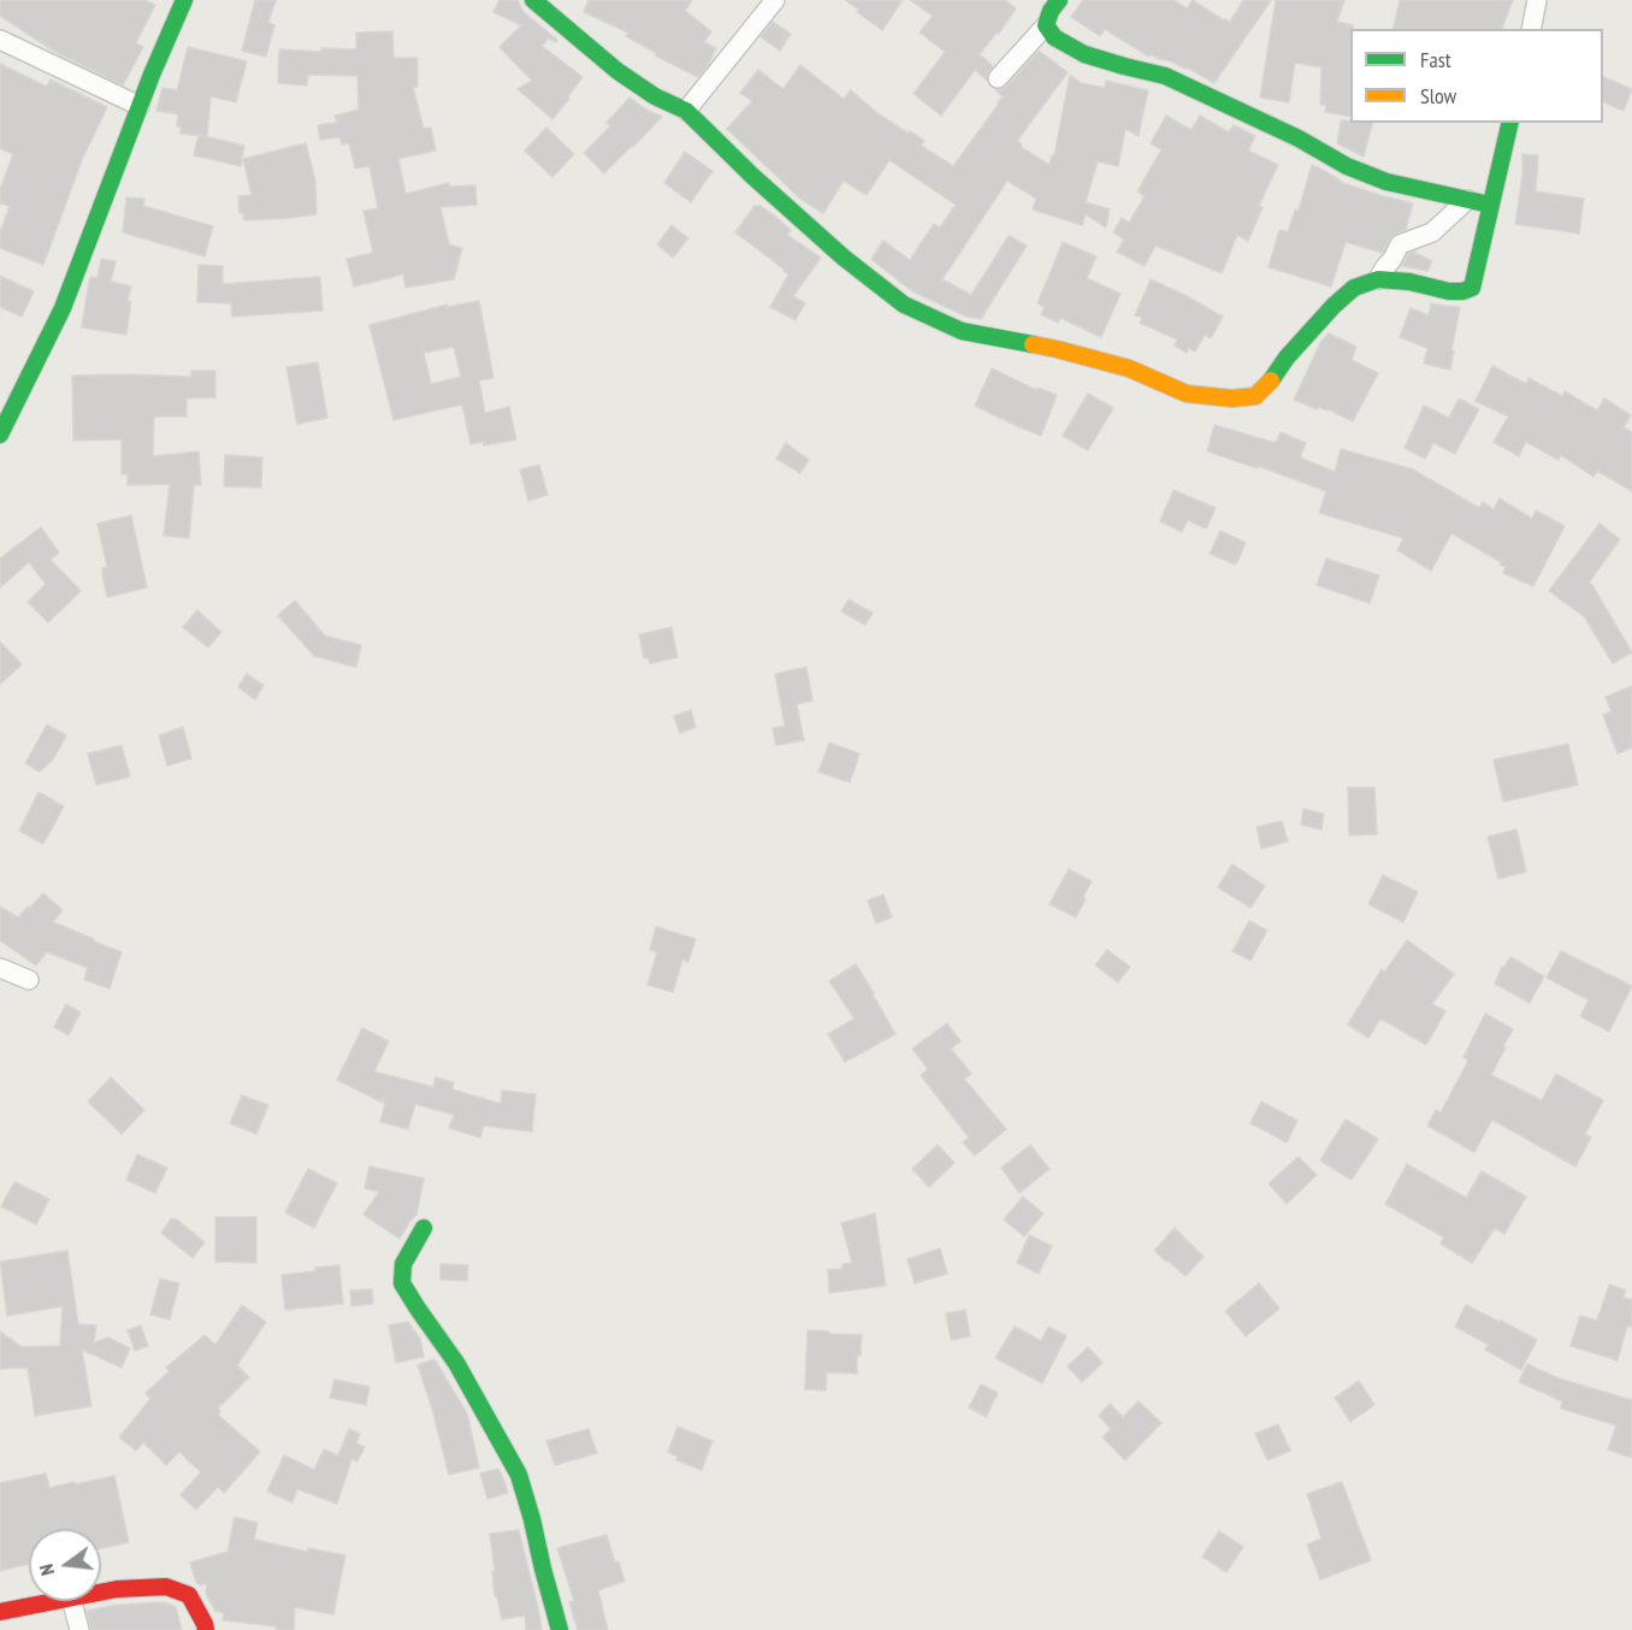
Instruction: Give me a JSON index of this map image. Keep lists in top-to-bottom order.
{
  "legend": ["Fast", "Slow"],
  "north": "left"
}
